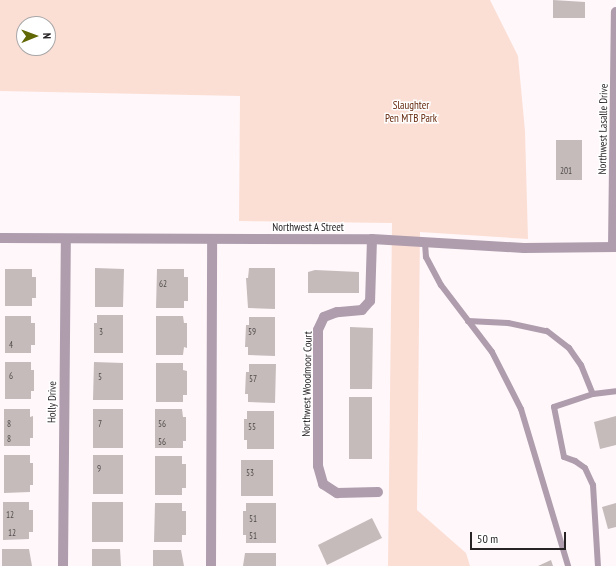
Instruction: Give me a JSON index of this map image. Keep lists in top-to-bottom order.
{
  "streets": {
    "street": [
      "Northwest Lasalle Drive",
      "Northwest A Street",
      "Northwest Woodmoor Court",
      "Holly Drive"
    ]
  },
  "crossings": [
    ["Northwest Lasalle Drive", "Northwest A Street"],
    ["Northwest A Street", "Northwest Woodmoor Court"],
    ["Northwest A Street", "Holly Drive"]
  ],
  "parks": ["Slaughter Pen MTB Park"],
  "house_numbers": [
    "201",
    "62",
    "3",
    "59",
    "4",
    "6",
    "5",
    "57",
    "8",
    "7",
    "56",
    "55",
    "8",
    "56",
    "9",
    "53",
    "12",
    "51",
    "12",
    "51"
  ],
  "scale_bar": "50 m",
  "north": "right"
}
